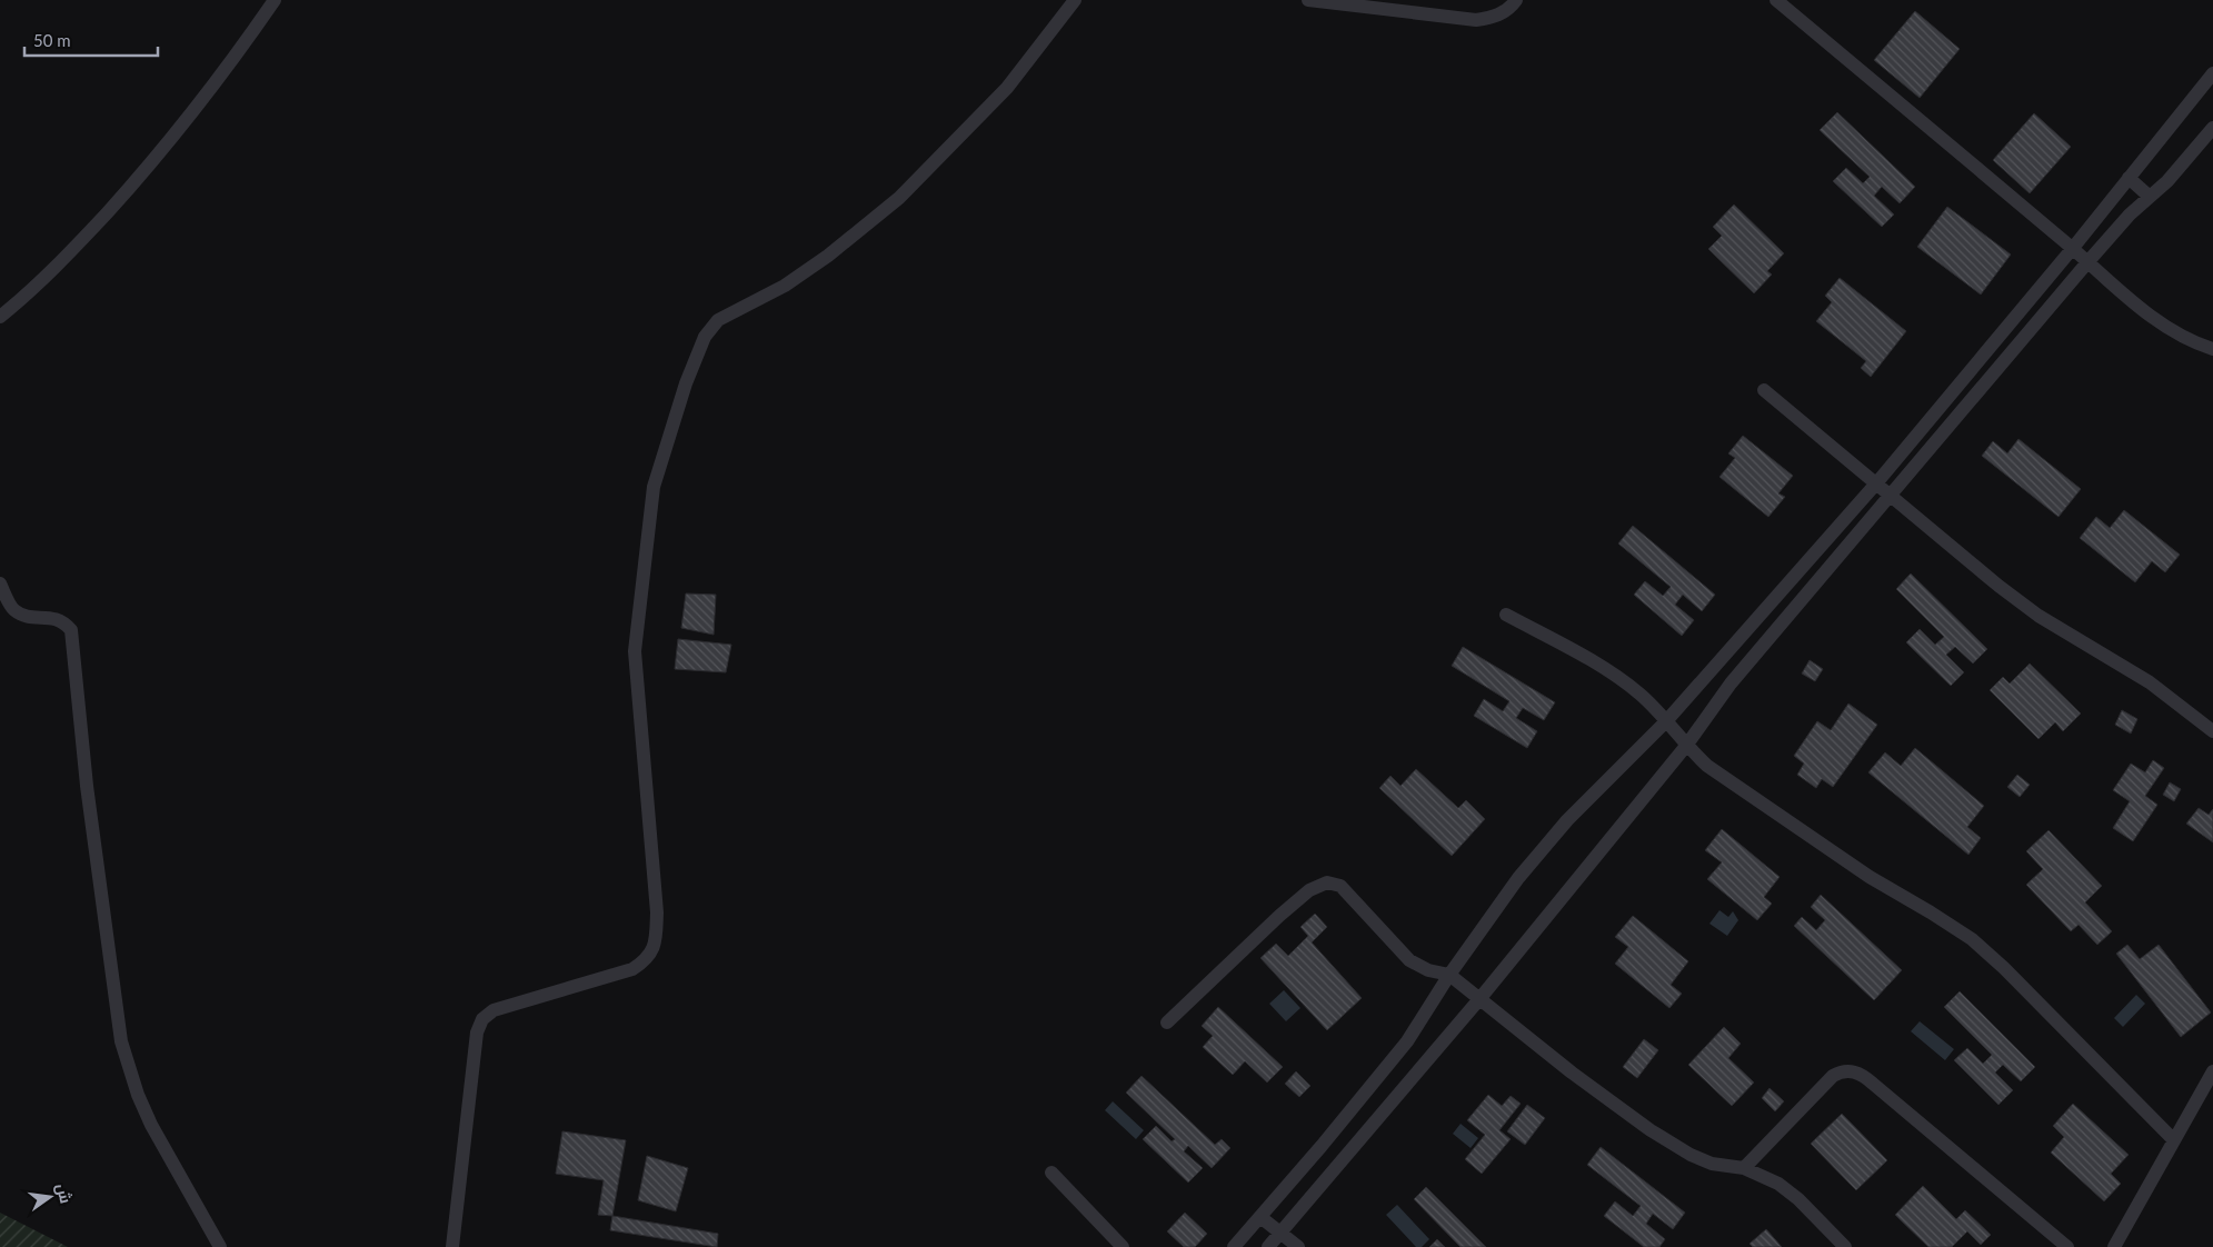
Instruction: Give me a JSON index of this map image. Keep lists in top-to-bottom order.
{
  "scale_bar": "50 m",
  "north": "right"
}
